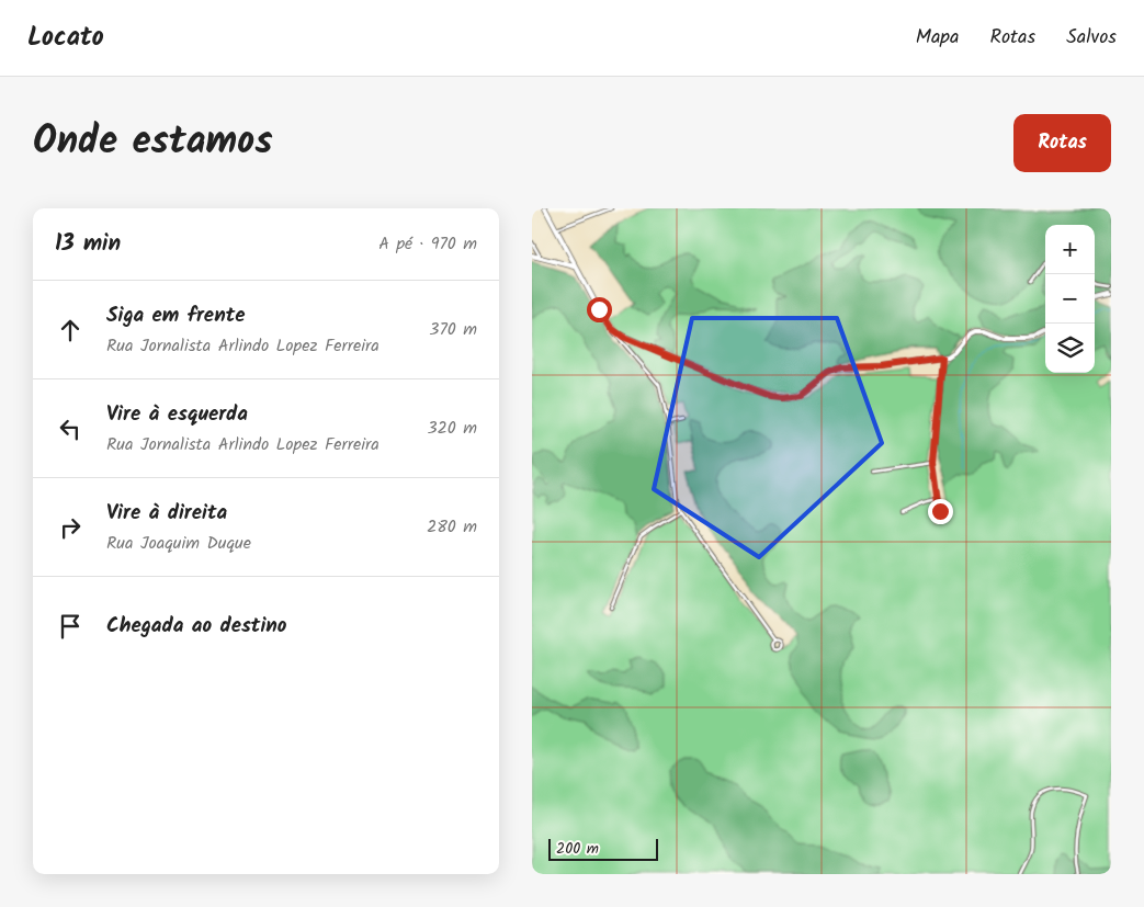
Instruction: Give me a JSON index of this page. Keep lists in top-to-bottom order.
{
  "scale_bar": "200 m",
  "page": {
    "header": "Locato",
    "nav": ["Mapa", "Rotas", "Salvos"],
    "title": "Onde estamos",
    "buttons": "Rotas",
    "heading": ["13 min", "A pé · 970 m"],
    "map_buttons": ["+", "−"],
    "list": [
      ["Siga em frente", "Rua Jornalista Arlindo Lopez Ferreira", "370 m"],
      ["Vire à esquerda", "Rua Jornalista Arlindo Lopez Ferreira", "320 m"],
      ["Vire à direita", "Rua Joaquim Duque", "280 m"],
      "Chegada ao destino"
    ],
    "scale": "200 m"
  }
}
